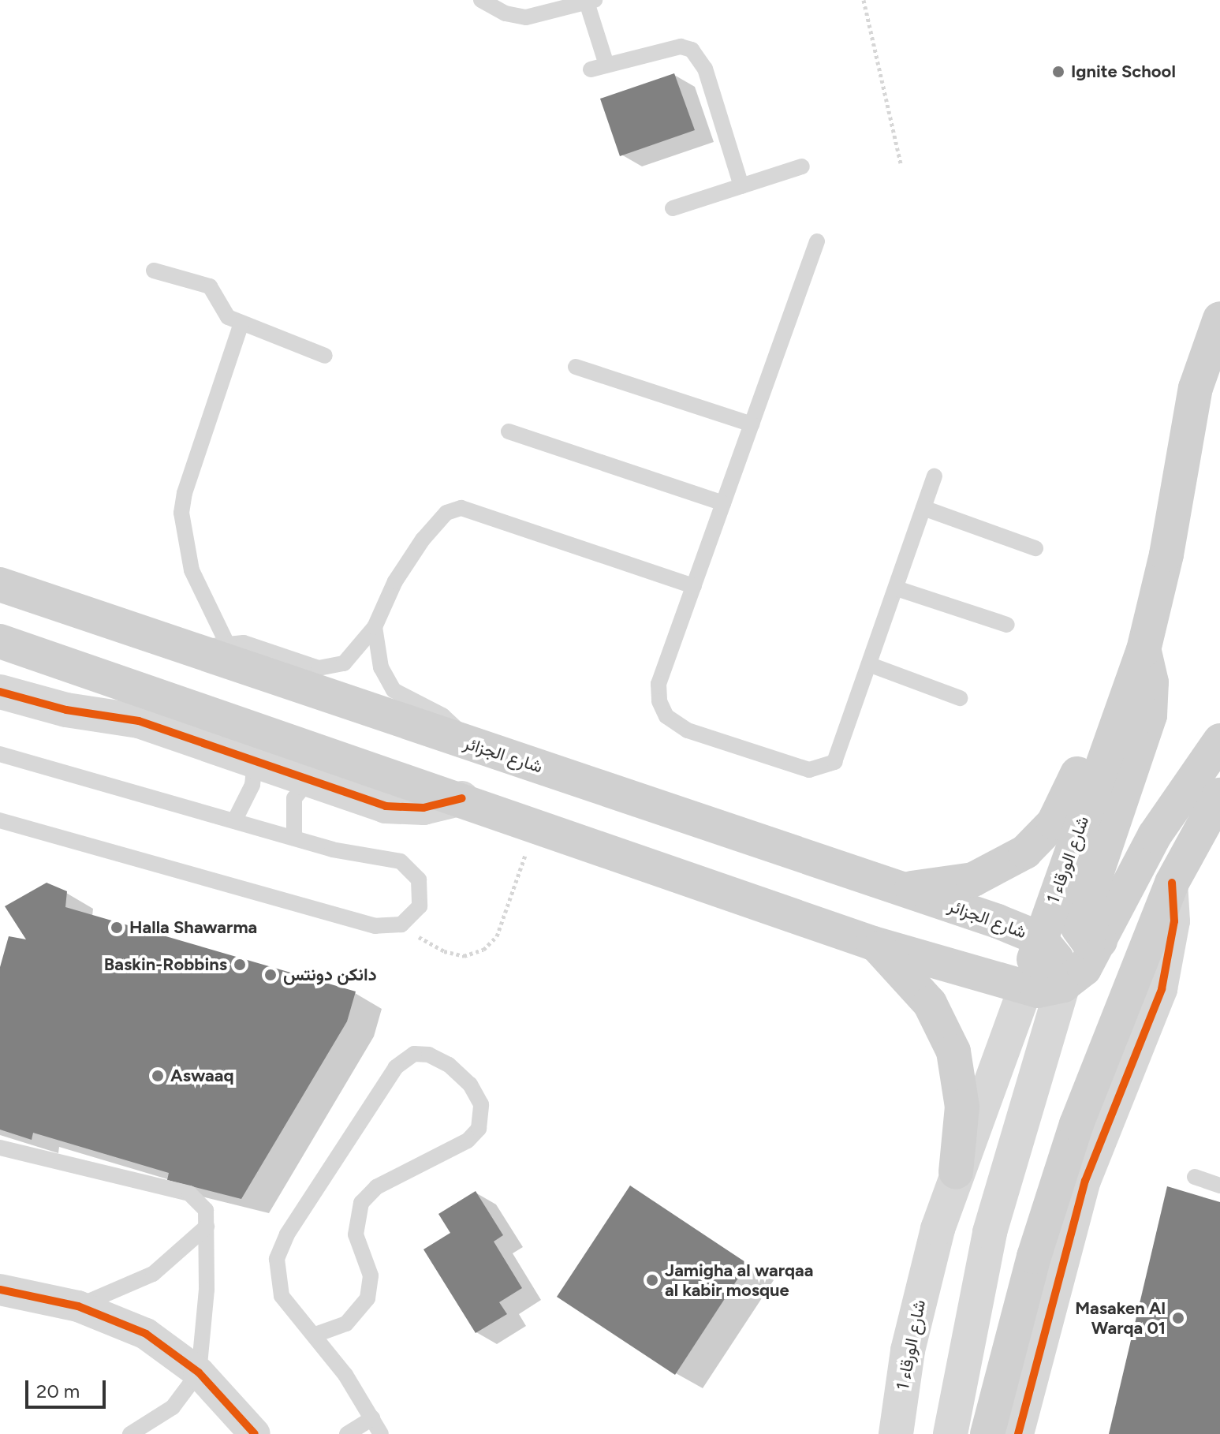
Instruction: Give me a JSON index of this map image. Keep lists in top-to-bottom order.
{
  "streets": {
    "main road": ["شارع الجزائر", "شارع الورقاء 1"]
  },
  "crossings": [
    ["شارع الجزائر", "شارع الورقاء 1"]
  ],
  "places": [
    "Ignite School",
    "Halla Shawarma",
    "Baskin-Robbins",
    "دانكن دونتس",
    "Aswaaq",
    "Jamigha al warqaa al kabir mosque",
    "Masaken Al Warqa 01"
  ],
  "scale_bar": "20 m"
}
